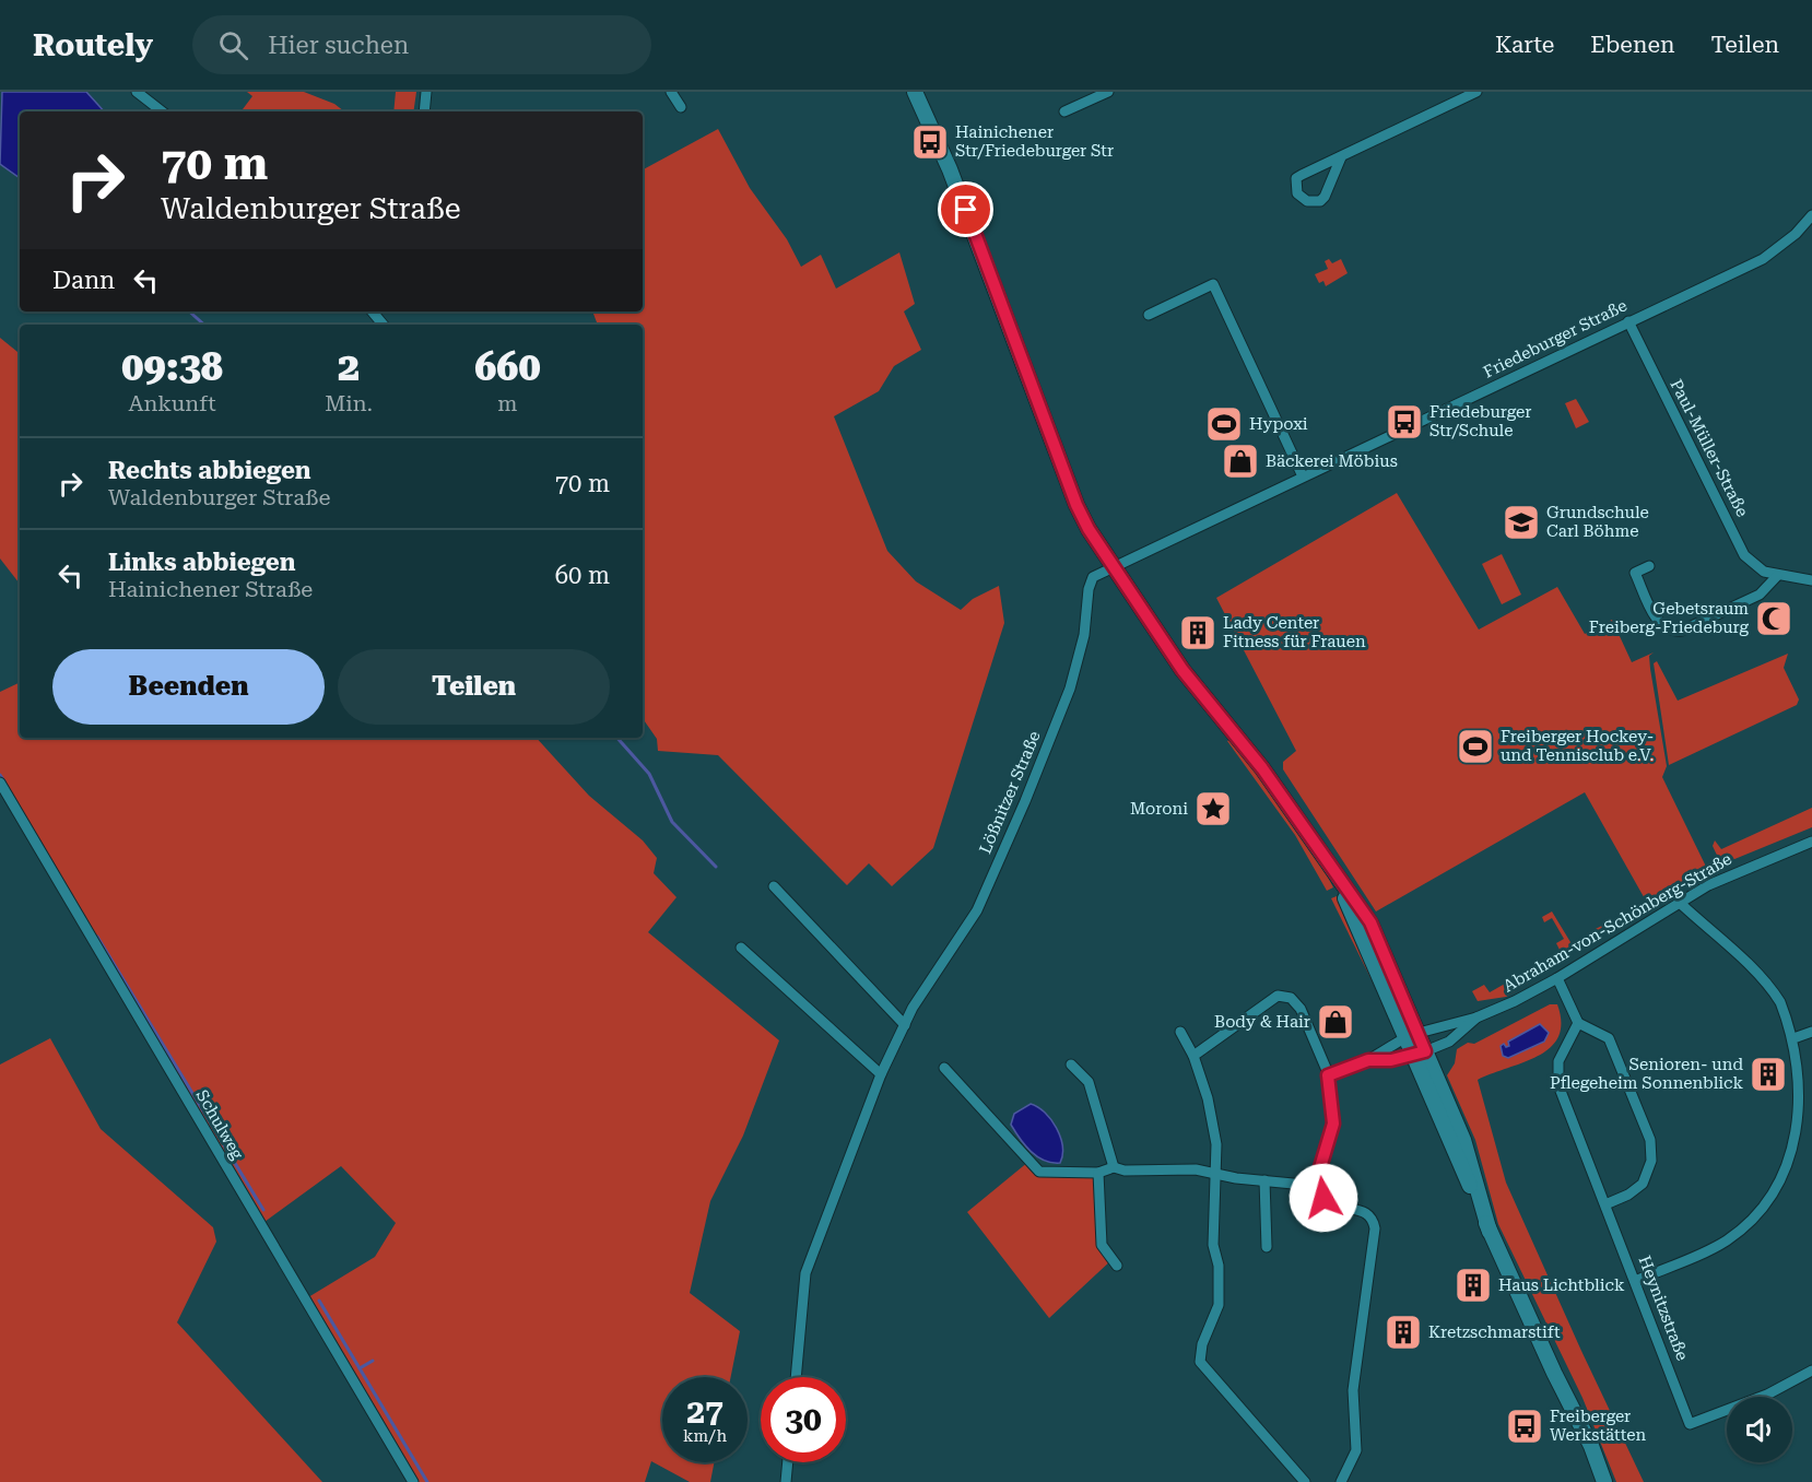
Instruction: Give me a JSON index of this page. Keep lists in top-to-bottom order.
{
  "streets": {
    "street": [
      "Friedeburger Straße",
      "Paul-Müller-Straße",
      "Lößnitzer Straße",
      "Abraham-von-Schönberg-Straße",
      "Schulweg",
      "Heynitzstraße"
    ]
  },
  "crossings": [
    ["Friedeburger Straße", "Paul-Müller-Straße"],
    ["Friedeburger Straße", "Lößnitzer Straße"]
  ],
  "places": {
    "bus stop": ["Hainichener Str/Friedeburger Str", "Friedeburger Str/Schule", "Freiberger Werkstätten"],
    "sports": ["Hypoxi", "Freiberger Hockey- und Tennisclub e.V."],
    "shop": ["Bäckerei Möbius", "Body & Hair"],
    "school or university": ["Grundschule Carl Böhme"],
    "mosque": ["Gebetsraum Freiberg-Friedeburg"],
    "building": [
      "Lady Center Fitness für Frauen",
      "Senioren- und Pflegeheim Sonnenblick",
      "Haus Lichtblick",
      "Kretzschmarstift"
    ],
    "place": ["Moroni"]
  },
  "page": {
    "header": "Routely",
    "search": "Hier suchen",
    "nav": ["Karte", "Ebenen", "Teilen"],
    "turn": ["70 m", "Waldenburger Straße"],
    "then": "Dann",
    "eta": [
      "09:38",
      "Ankunft",
      "2",
      "Min.",
      "660",
      "m"
    ],
    "list": [
      {
        "name": "Rechts abbiegen",
        "note": "Waldenburger Straße",
        "value": "70 m"
      },
      {
        "name": "Links abbiegen",
        "note": "Hainichener Straße",
        "value": "60 m"
      }
    ],
    "buttons": ["Beenden", "Teilen"],
    "speed": "27 km/h",
    "limit": "30"
  }
}
